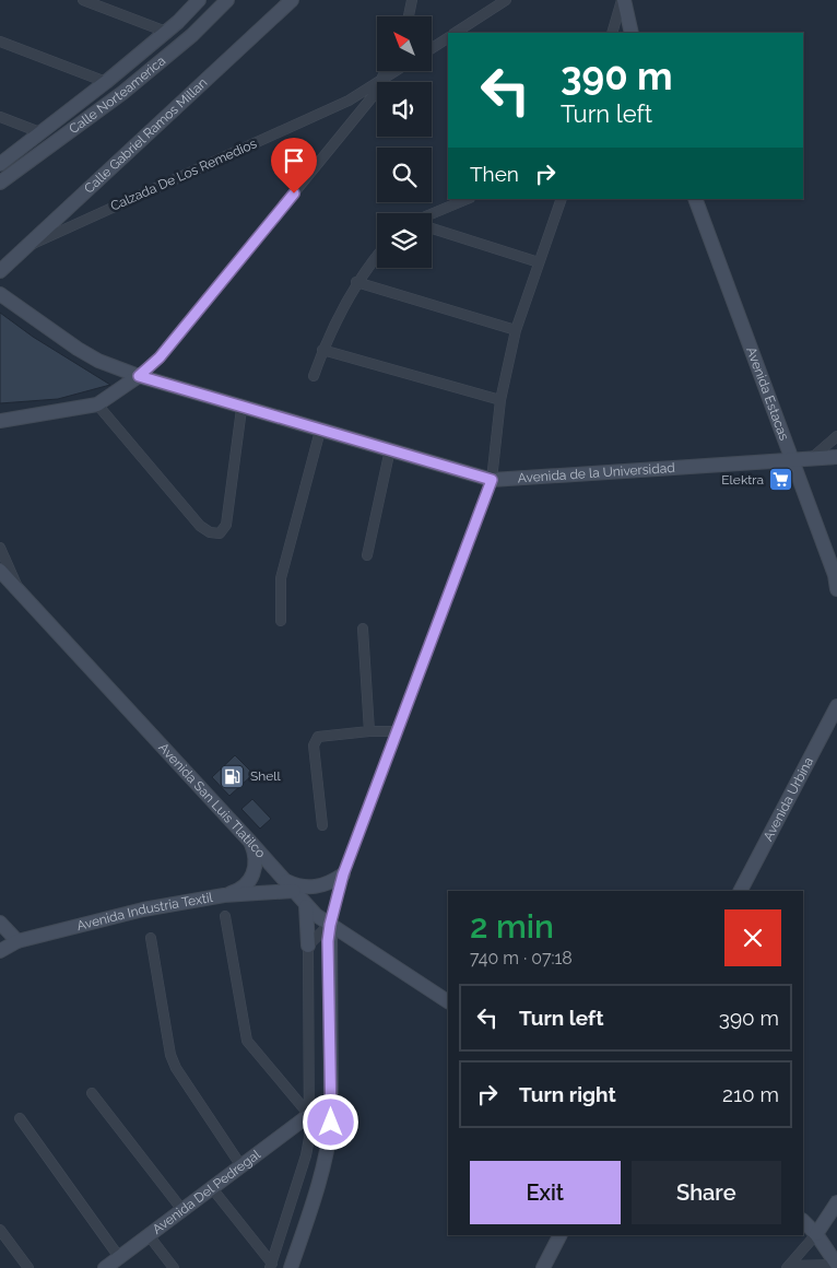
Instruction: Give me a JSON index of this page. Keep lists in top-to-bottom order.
{
  "streets": {
    "main road": [
      "Calle Norteamerica",
      "Calle Gabriel Ramos Millan",
      "Avenida Estacas",
      "Avenida de la Universidad",
      "Avenida Urbina",
      "Avenida San Luis Tlatilco",
      "Avenida Industria Textil",
      "Avenida Del Pedregal"
    ],
    "street": ["Calzada De Los Remedios"]
  },
  "crossings": [
    ["Calle Gabriel Ramos Millan", "Calzada De Los Remedios"],
    ["Avenida Estacas", "Avenida de la Universidad"],
    ["Avenida San Luis Tlatilco", "Avenida Industria Textil"]
  ],
  "places": {
    "supermarket": ["Elektra"],
    "fuel station": ["Shell"]
  },
  "north": "top left",
  "page": {
    "turn": ["390 m", "Turn left"],
    "then": "Then",
    "heading": ["2 min", "740 m · 07:18"],
    "list": [
      {
        "name": "Turn left",
        "value": "390 m"
      },
      {
        "name": "Turn right",
        "value": "210 m"
      }
    ],
    "buttons": ["Exit", "Share"]
  }
}
